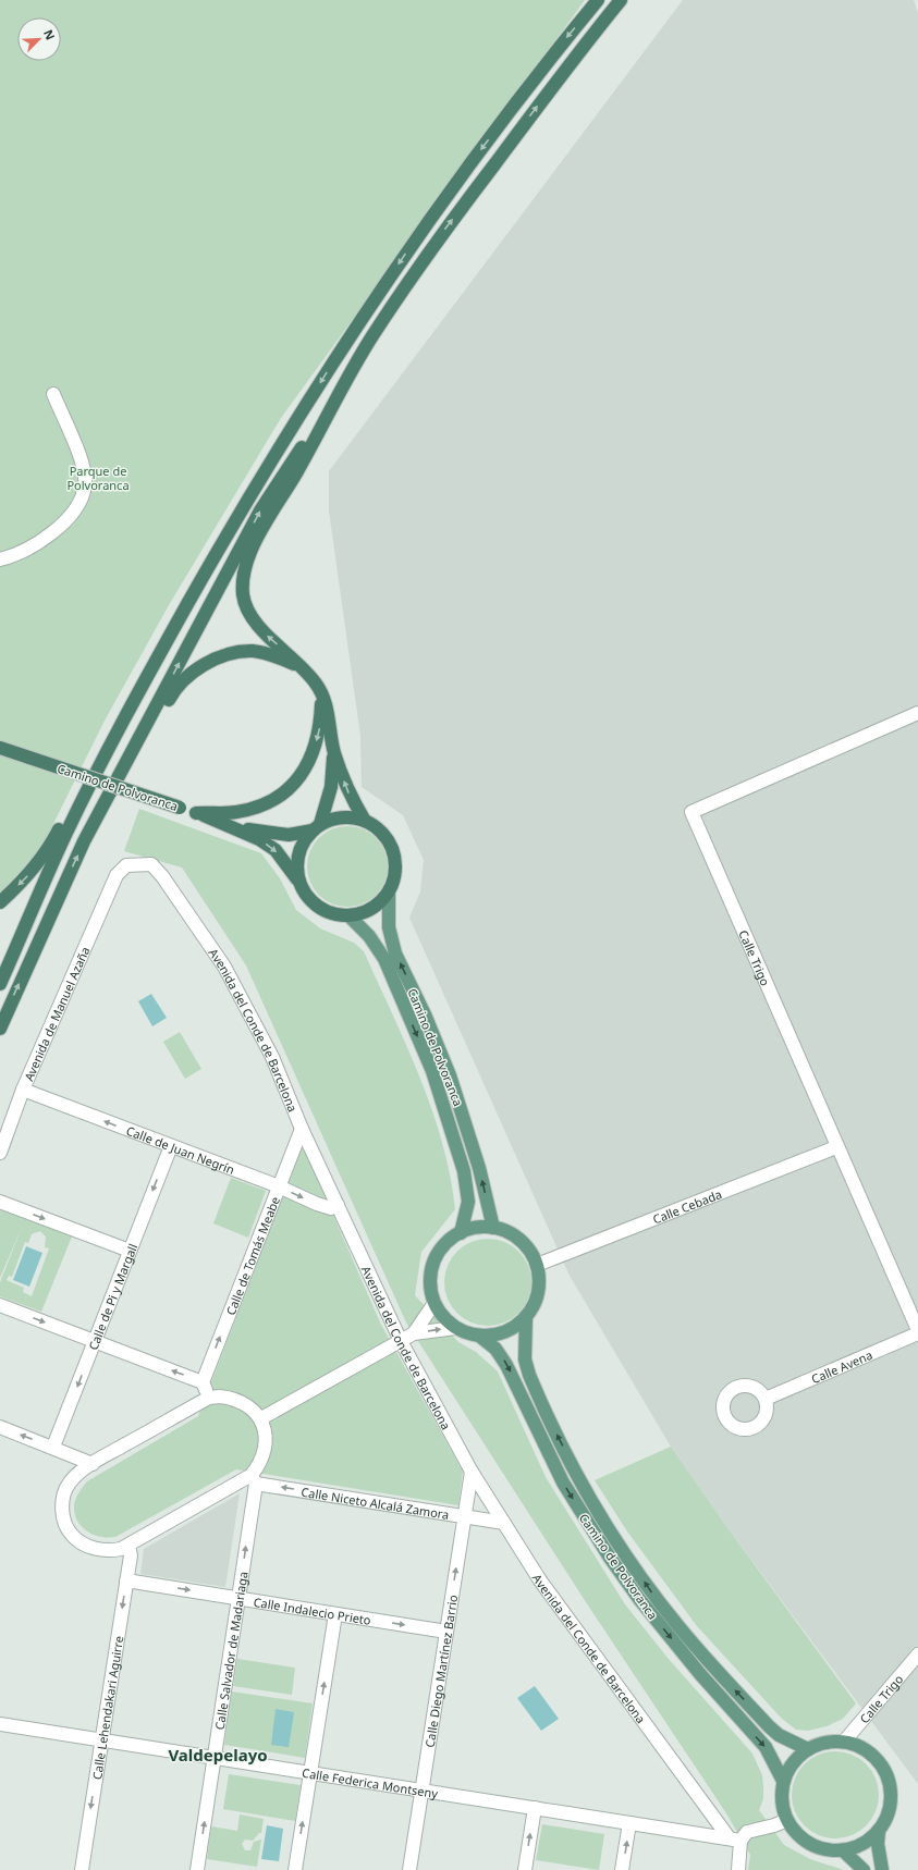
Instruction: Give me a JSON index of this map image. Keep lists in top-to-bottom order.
{
  "streets": {
    "highway": ["Camino de Polvoranca"],
    "street": [
      "Calle Trigo",
      "Avenida de Manuel Azaña",
      "Avenida del Conde de Barcelona",
      "Calle de Juan Negrín",
      "Calle Cebada",
      "Calle de Tomás Meabe",
      "Calle de Pi y Margall",
      "Calle Avena",
      "Calle Niceto Alcalá Zamora",
      "Calle Indalecio Prieto",
      "Calle Salvador de Madariaga",
      "Calle Diego Martínez Barrio",
      "Calle Lehendakari Aguirre",
      "Calle Federica Montseny"
    ]
  },
  "crossings": [
    ["Camino de Polvoranca", "Calle Trigo"],
    ["Camino de Polvoranca", "Calle Cebada"],
    ["Calle Trigo", "Calle Cebada"],
    ["Avenida de Manuel Azaña", "Avenida del Conde de Barcelona"],
    ["Avenida de Manuel Azaña", "Calle de Juan Negrín"],
    ["Avenida del Conde de Barcelona", "Calle de Juan Negrín"],
    ["Avenida del Conde de Barcelona", "Calle de Tomás Meabe"],
    ["Avenida del Conde de Barcelona", "Calle Niceto Alcalá Zamora"],
    ["Avenida del Conde de Barcelona", "Calle Diego Martínez Barrio"],
    ["Avenida del Conde de Barcelona", "Calle Federica Montseny"],
    ["Calle de Juan Negrín", "Calle de Tomás Meabe"],
    ["Calle de Juan Negrín", "Calle de Pi y Margall"],
    ["Calle Niceto Alcalá Zamora", "Calle Salvador de Madariaga"],
    ["Calle Niceto Alcalá Zamora", "Calle Diego Martínez Barrio"],
    ["Calle Indalecio Prieto", "Calle Salvador de Madariaga"],
    ["Calle Indalecio Prieto", "Calle Diego Martínez Barrio"],
    ["Calle Indalecio Prieto", "Calle Lehendakari Aguirre"],
    ["Calle Salvador de Madariaga", "Calle Federica Montseny"],
    ["Calle Diego Martínez Barrio", "Calle Federica Montseny"],
    ["Calle Lehendakari Aguirre", "Calle Federica Montseny"]
  ],
  "one_way": [
    "Calle de Tomás Meabe",
    "Calle de Pi y Margall",
    "Calle Niceto Alcalá Zamora",
    "Calle Indalecio Prieto",
    "Calle Lehendakari Aguirre"
  ],
  "districts": ["Valdepelayo"],
  "parks": ["Parque de Polvoranca"],
  "north": "top right"
}
